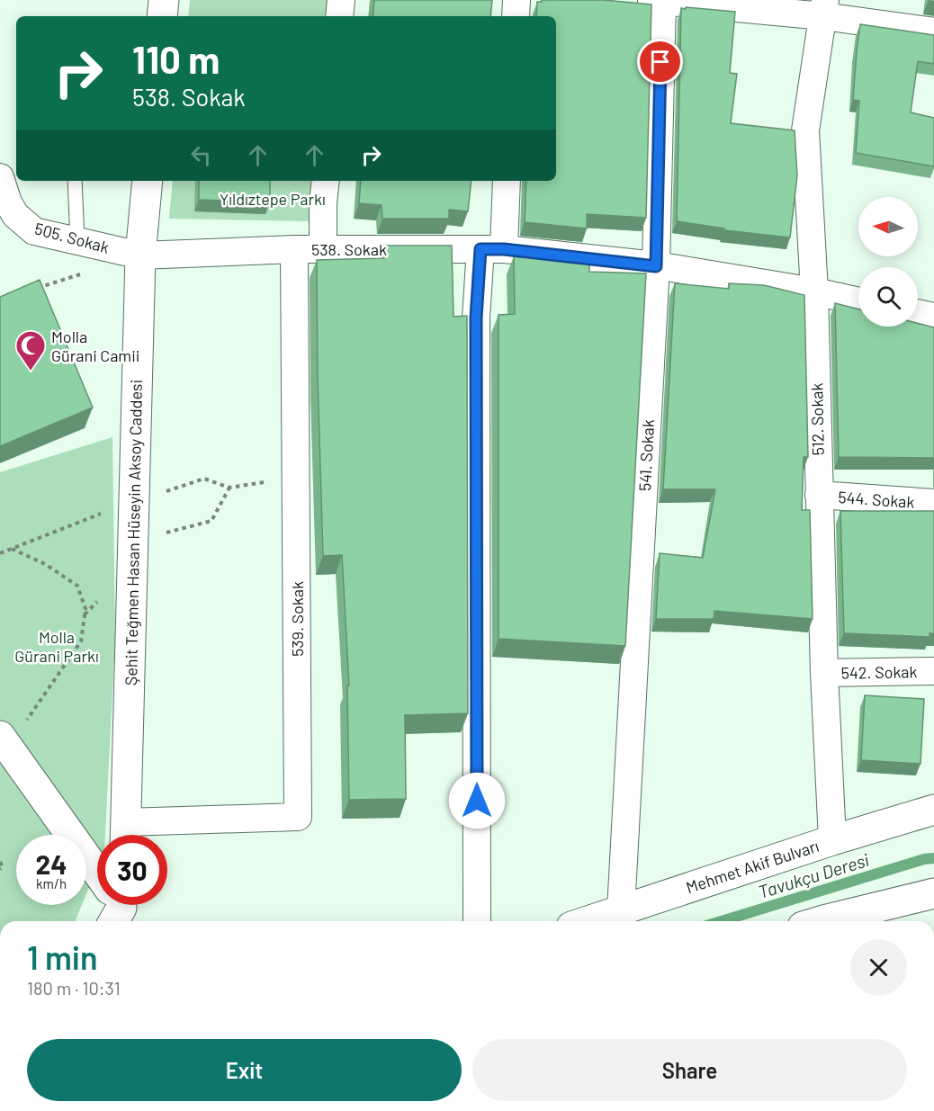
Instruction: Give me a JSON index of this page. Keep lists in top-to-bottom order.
{
  "streets": {
    "street": [
      "505. Sokak",
      "538. Sokak",
      "512. Sokak",
      "541. Sokak",
      "544. Sokak",
      "Şehit Teğmen Hasan Hüseyin Aksoy Caddesi",
      "539. Sokak",
      "542. Sokak",
      "Mehmet Akif Bulvarı"
    ]
  },
  "crossings": [
    ["505. Sokak", "538. Sokak"],
    ["505. Sokak", "Şehit Teğmen Hasan Hüseyin Aksoy Caddesi"],
    ["538. Sokak", "512. Sokak"],
    ["538. Sokak", "541. Sokak"],
    ["538. Sokak", "Şehit Teğmen Hasan Hüseyin Aksoy Caddesi"],
    ["538. Sokak", "539. Sokak"],
    ["512. Sokak", "544. Sokak"],
    ["512. Sokak", "542. Sokak"],
    ["512. Sokak", "Mehmet Akif Bulvarı"],
    ["541. Sokak", "Mehmet Akif Bulvarı"],
    ["Şehit Teğmen Hasan Hüseyin Aksoy Caddesi", "539. Sokak"]
  ],
  "water": ["Tavukçu Deresi"],
  "parks": ["Yıldıztepe Parkı", "Molla Gürani Parkı"],
  "places": {
    "mosque": ["Molla Gürani Camii"]
  },
  "north": "left",
  "page": {
    "turn": ["110 m", "538. Sokak"],
    "speed": "24 km/h",
    "limit": "30",
    "heading": ["1 min", "180 m · 10:31"],
    "buttons": ["Exit", "Share"]
  }
}
